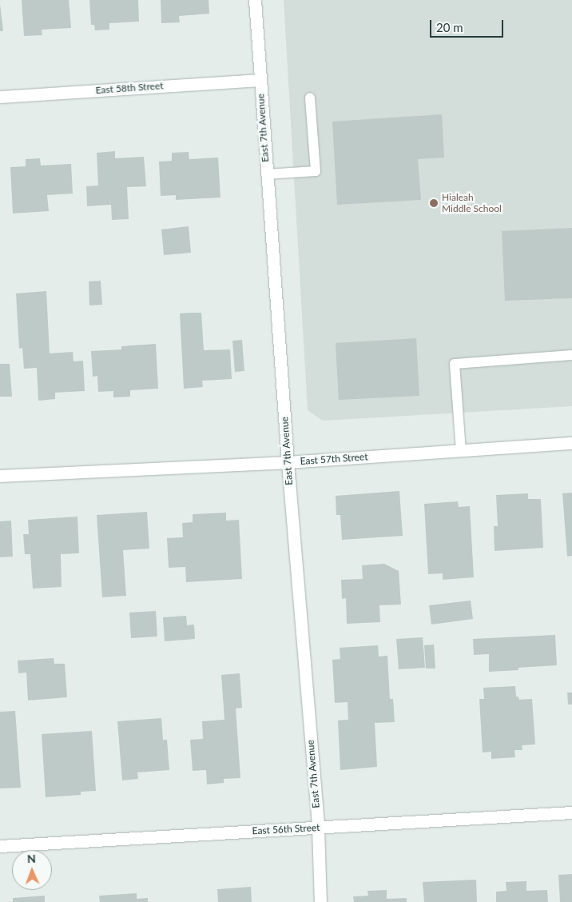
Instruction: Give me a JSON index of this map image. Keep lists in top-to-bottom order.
{
  "streets": {
    "street": [
      "East 58th Street",
      "East 7th Avenue",
      "East 57th Street",
      "East 56th Street"
    ]
  },
  "crossings": [
    ["East 58th Street", "East 7th Avenue"],
    ["East 7th Avenue", "East 57th Street"],
    ["East 7th Avenue", "East 56th Street"]
  ],
  "places": ["Hialeah Middle School"],
  "scale_bar": "20 m",
  "north": "top"
}
